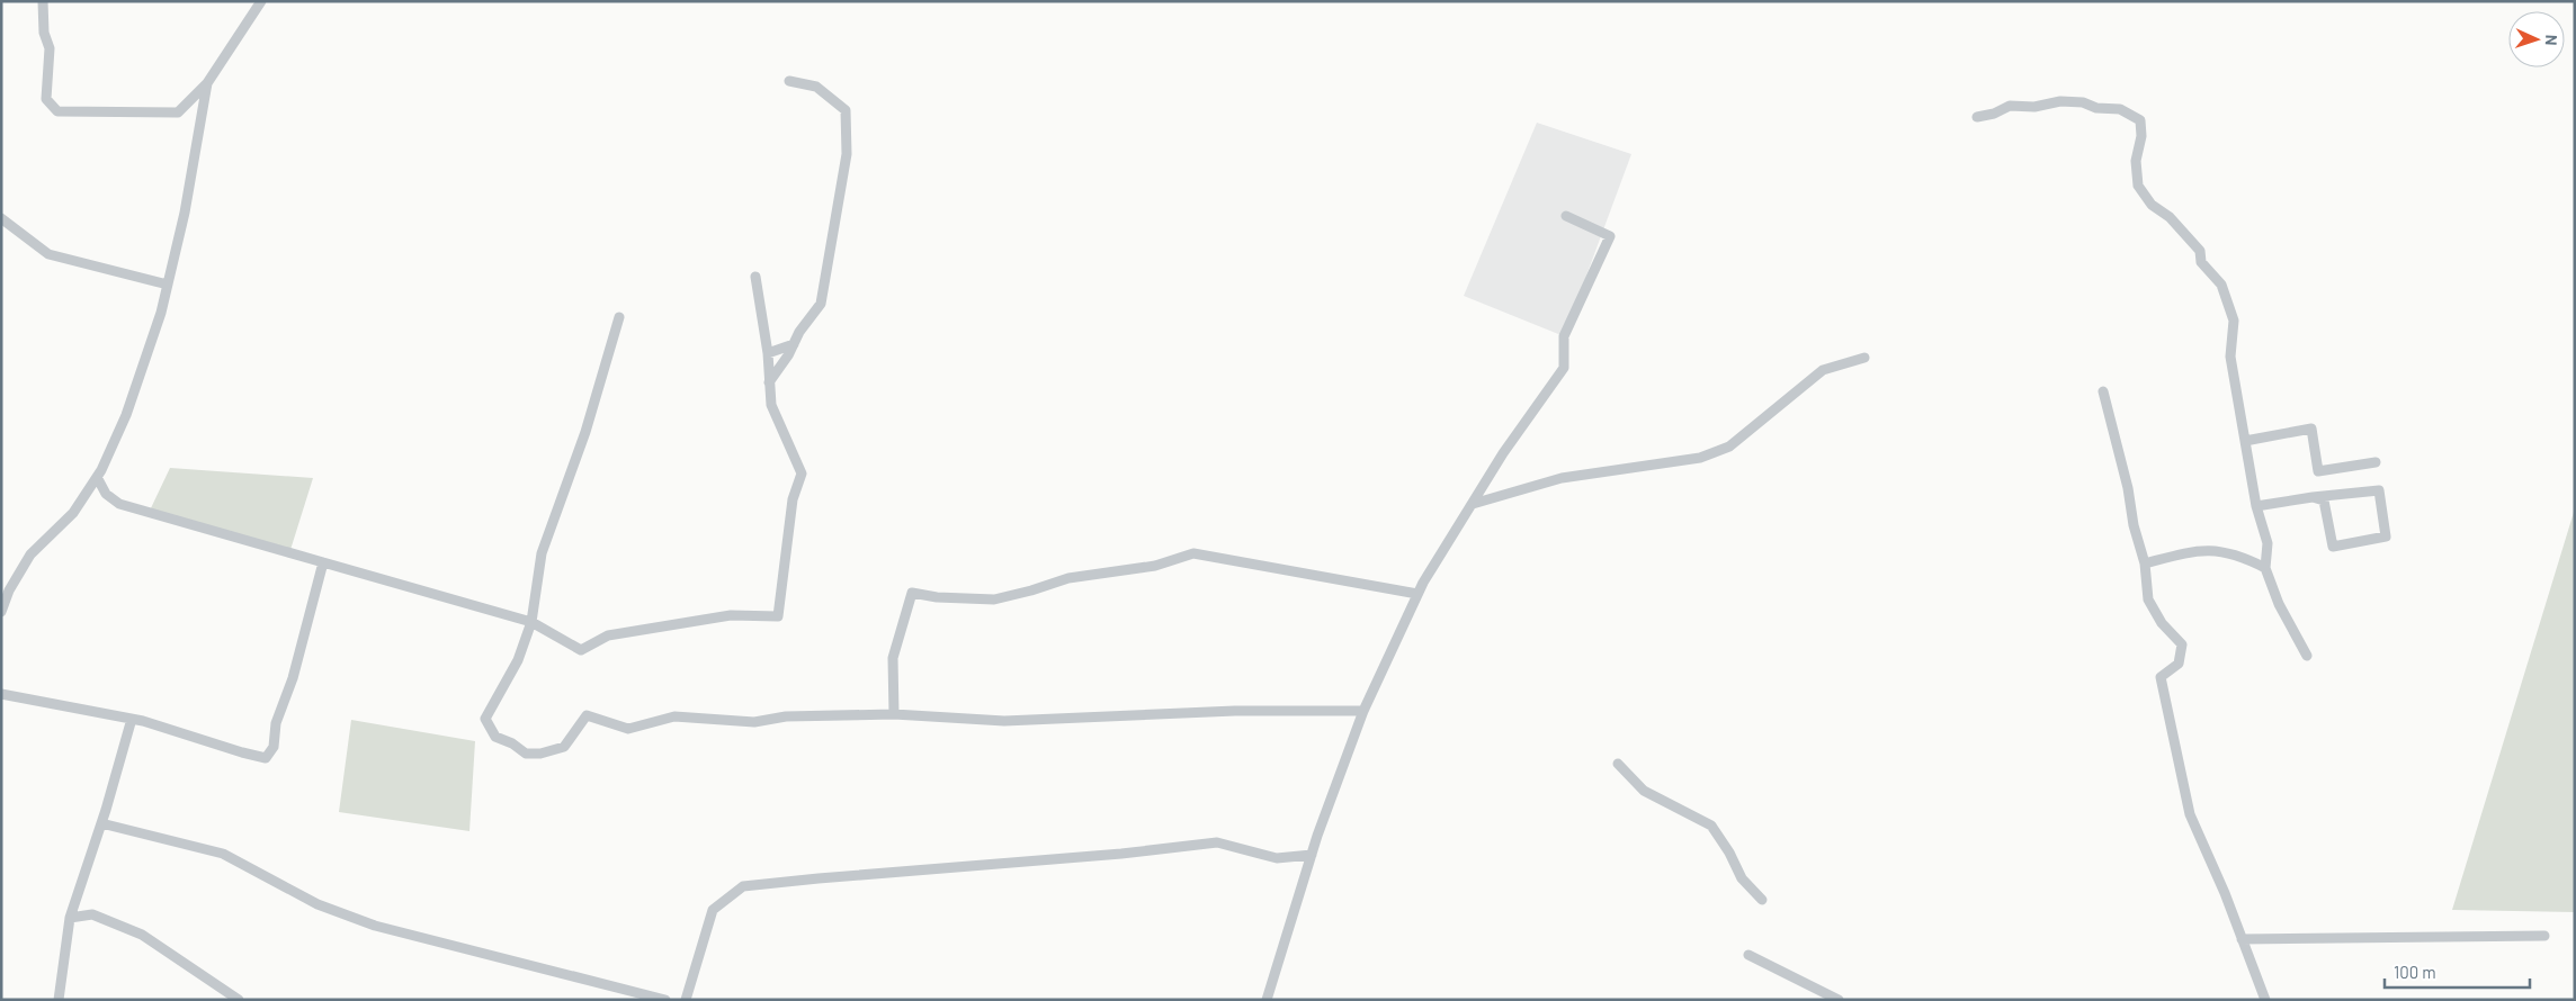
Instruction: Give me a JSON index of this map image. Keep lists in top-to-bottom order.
{
  "scale_bar": "100 m",
  "north": "right"
}
